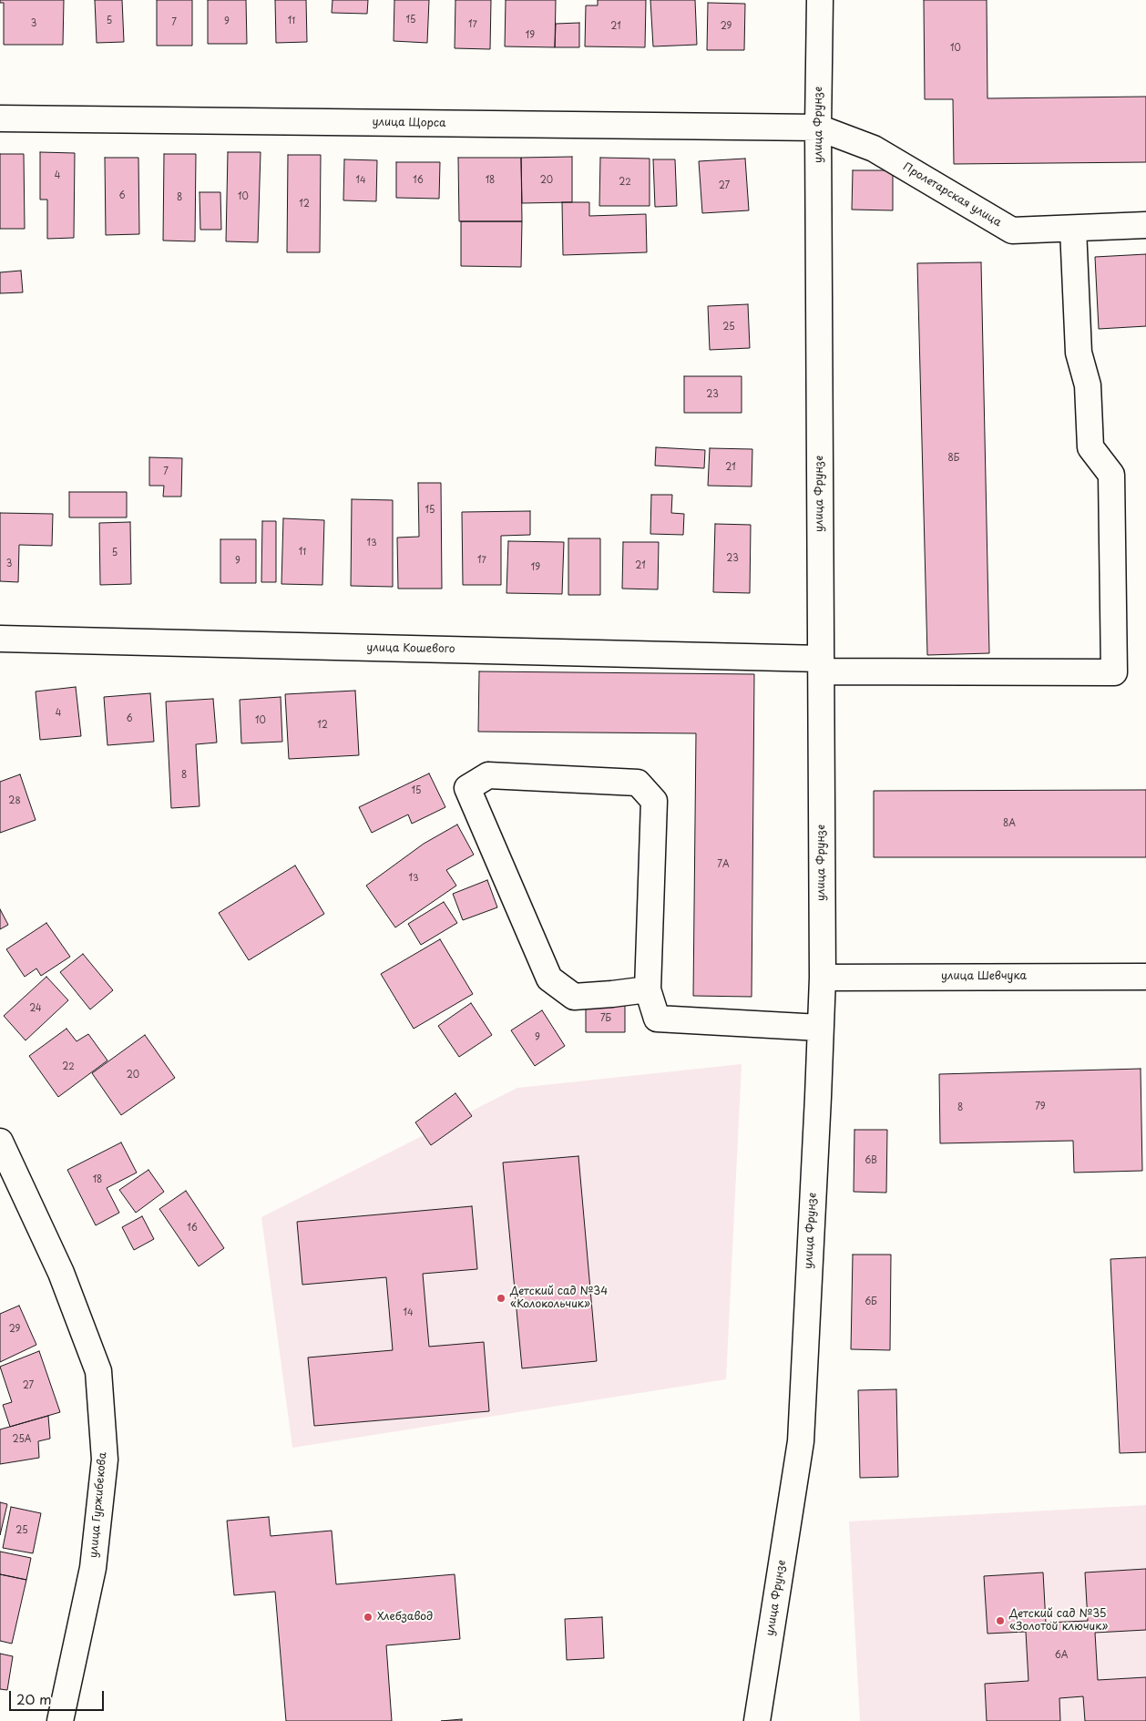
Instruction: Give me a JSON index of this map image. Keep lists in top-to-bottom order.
{
  "streets": {
    "street": [
      "улица Щорса",
      "улица Фрунзе",
      "Пролетарская улица",
      "улица Кошевого",
      "улица Шевчука",
      "улица Гуржибекова"
    ]
  },
  "crossings": [
    ["улица Щорса", "улица Фрунзе"],
    ["улица Щорса", "Пролетарская улица"],
    ["улица Фрунзе", "Пролетарская улица"],
    ["улица Фрунзе", "улица Кошевого"],
    ["улица Фрунзе", "улица Шевчука"],
    ["Пролетарская улица", "улица Кошевого"]
  ],
  "places": ["Детский сад №34 «Колокольчик»", "Хлебзавод", "Детский сад №35 «Золотой ключик»"],
  "house_numbers": [
    "15",
    "5",
    "11",
    "9",
    "7",
    "3",
    "17",
    "21",
    "29",
    "19",
    "10",
    "4",
    "14",
    "16",
    "18",
    "20",
    "22",
    "27",
    "6",
    "10",
    "8",
    "12",
    "25",
    "23",
    "8Б",
    "21",
    "7",
    "15",
    "13",
    "11",
    "5",
    "23",
    "17",
    "9",
    "3",
    "21",
    "19",
    "4",
    "6",
    "10",
    "12",
    "8",
    "15",
    "28",
    "8А",
    "7А",
    "13",
    "24",
    "7Б",
    "9",
    "22",
    "20",
    "79",
    "8",
    "6В",
    "18",
    "16",
    "6Б",
    "14",
    "29",
    "27",
    "25А",
    "25",
    "6А"
  ],
  "scale_bar": "20 m"
}
